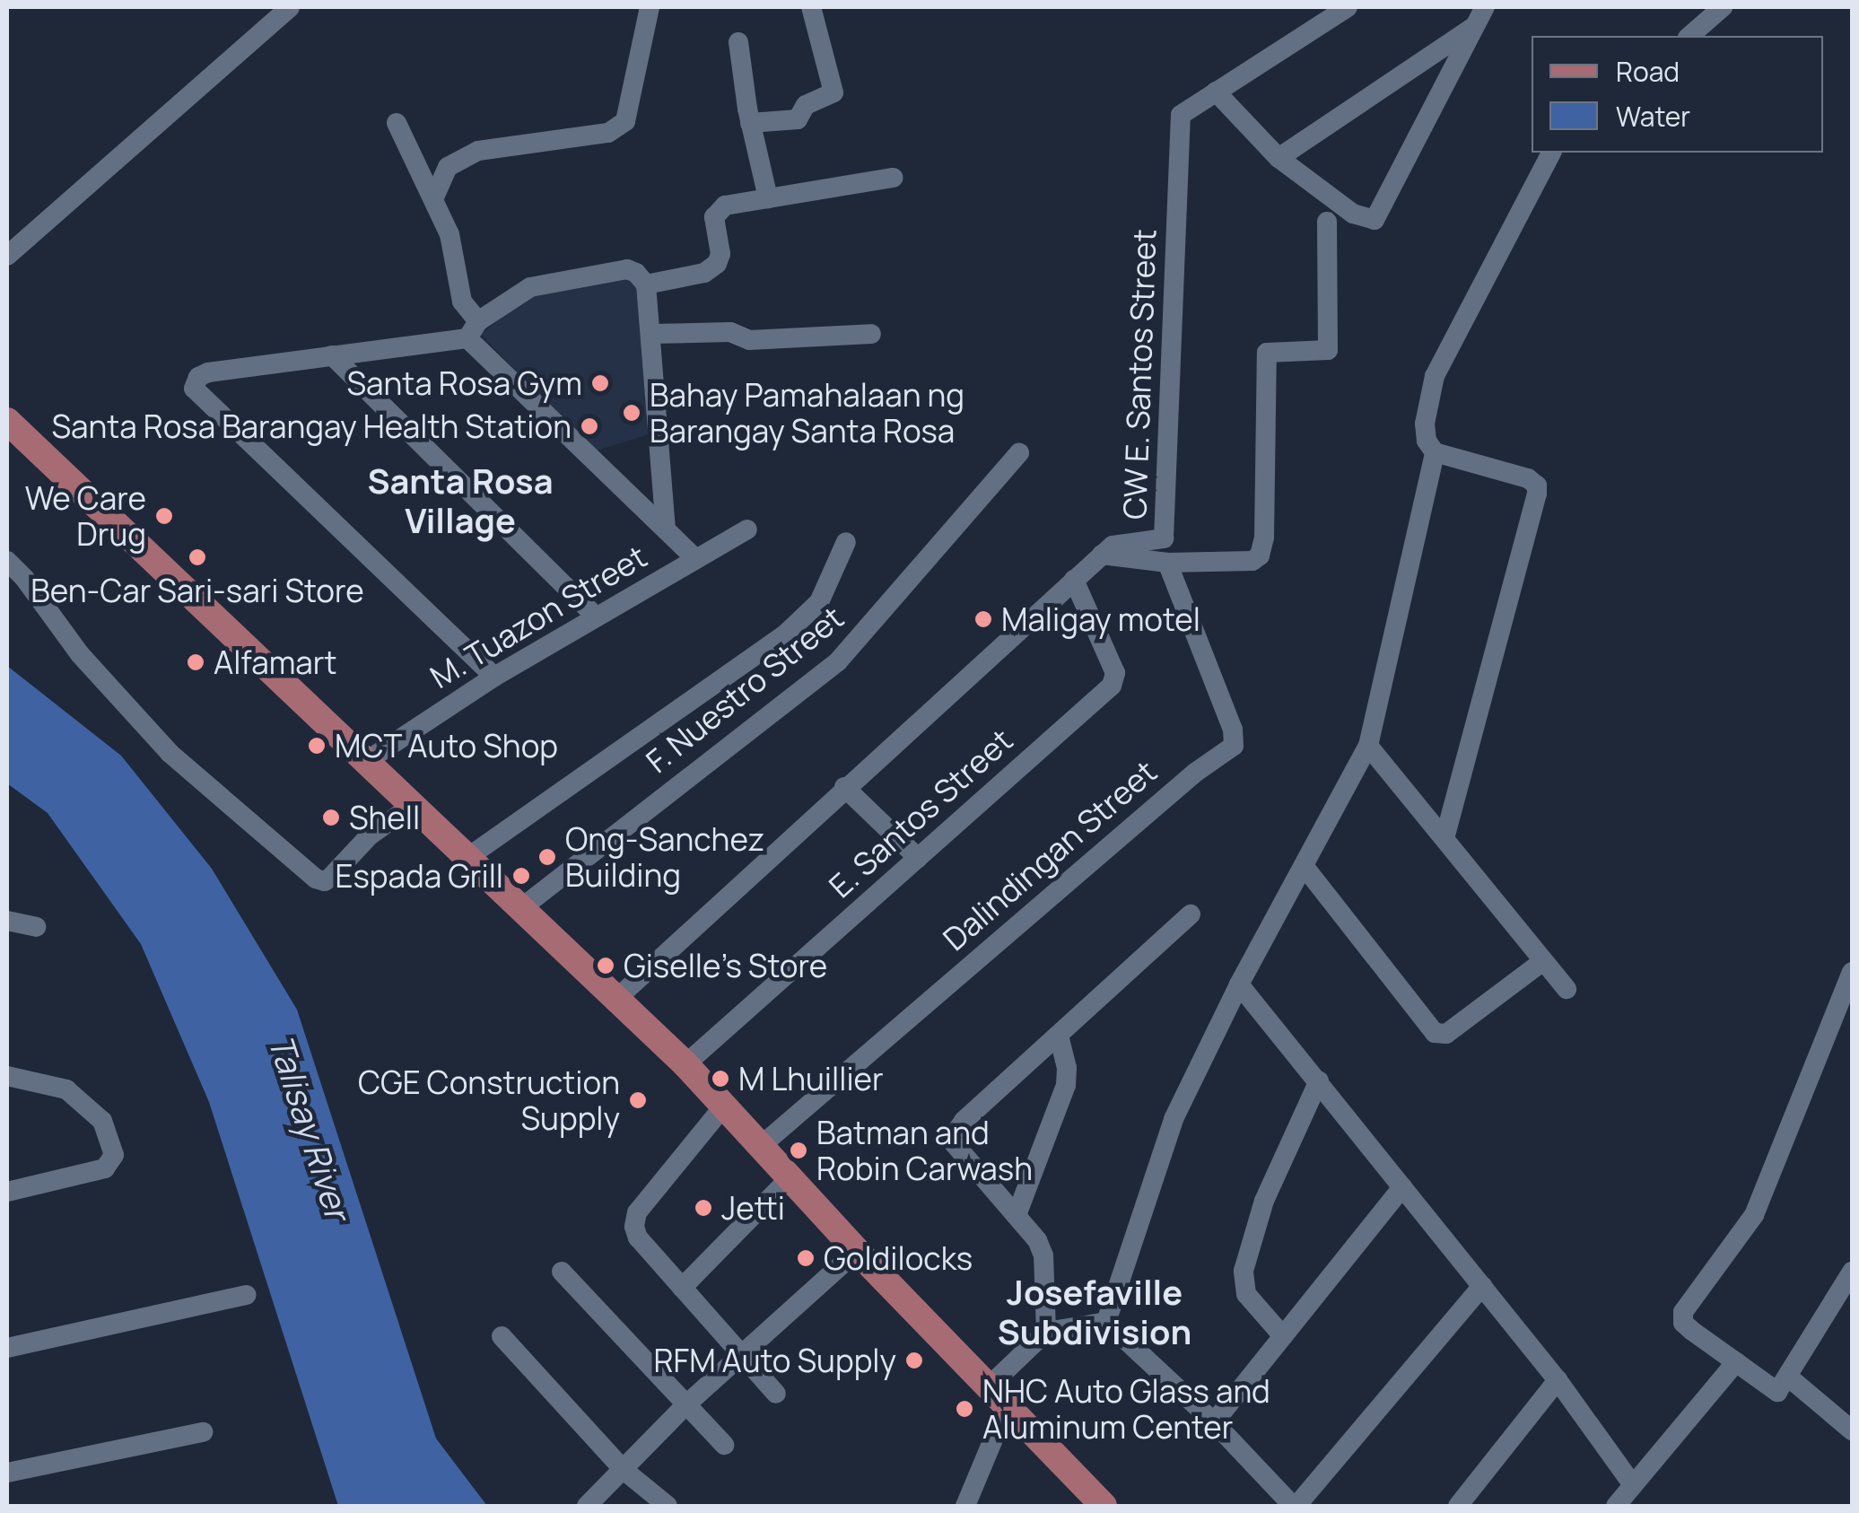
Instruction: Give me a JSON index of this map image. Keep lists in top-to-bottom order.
{
  "streets": {
    "street": [
      "CW E. Santos Street",
      "M. Tuazon Street",
      "F. Nuestro Street",
      "E. Santos Street",
      "Dalindingan Street"
    ]
  },
  "crossings": [
    ["CW E. Santos Street", "E. Santos Street"]
  ],
  "districts": ["Santa Rosa Village", "Josefaville Subdivision"],
  "water": ["Talisay River"],
  "places": [
    "Santa Rosa Gym",
    "Bahay Pamahalaan ng Barangay Santa Rosa",
    "Santa Rosa Barangay Health Station",
    "We Care Drug",
    "Ben-Car Sari-sari Store",
    "Maligay motel",
    "Alfamart",
    "MCT Auto Shop",
    "Shell",
    "Ong-Sanchez Building",
    "Espada Grill",
    "Giselle's Store",
    "M Lhuillier",
    "CGE Construction Supply",
    "Batman and Robin Carwash",
    "Jetti",
    "Goldilocks",
    "RFM Auto Supply",
    "NHC Auto Glass and Aluminum Center"
  ],
  "legend": ["Road", "Water"]
}
